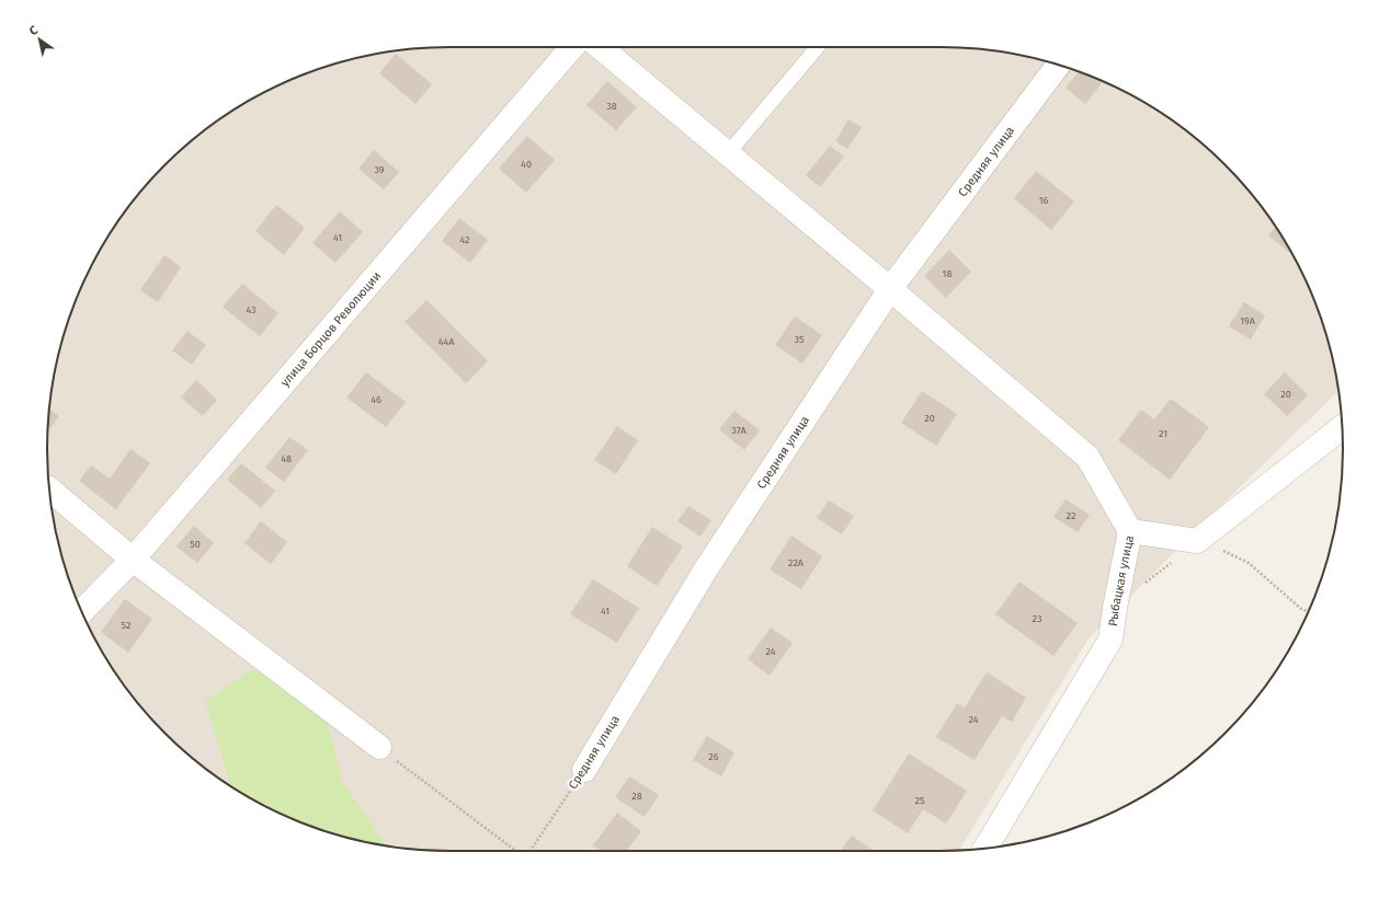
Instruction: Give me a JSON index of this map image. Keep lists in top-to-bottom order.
{
  "streets": {
    "street": ["Средняя улица", "улица Борцов Революции", "Рыбацкая улица"]
  },
  "house_numbers": [
    "38",
    "40",
    "39",
    "16",
    "41",
    "42",
    "18",
    "43",
    "19А",
    "35",
    "44А",
    "20",
    "46",
    "20",
    "37А",
    "21",
    "48",
    "22",
    "50",
    "22А",
    "41",
    "23",
    "52",
    "24",
    "24",
    "26",
    "28",
    "25"
  ],
  "north": "top left"
}
